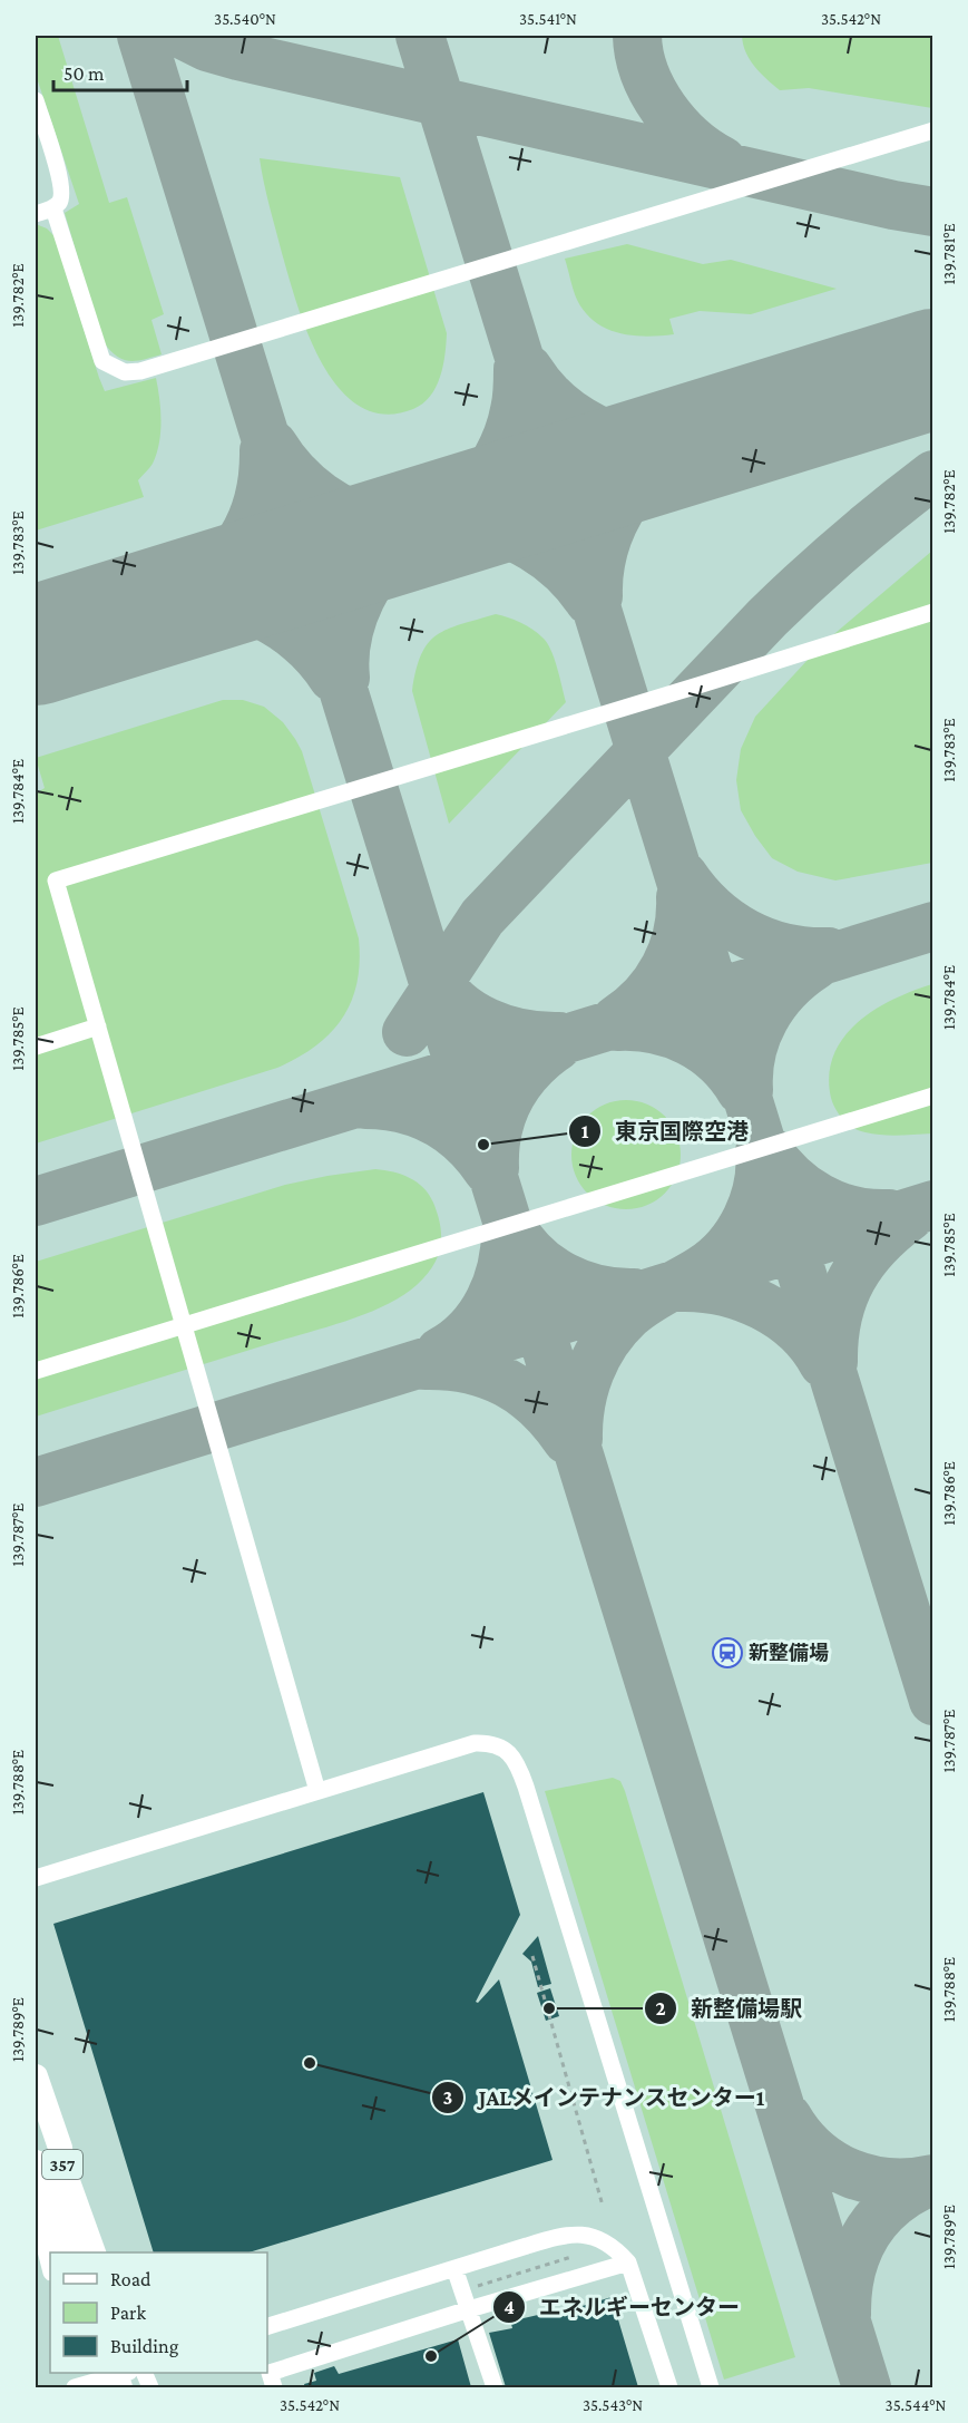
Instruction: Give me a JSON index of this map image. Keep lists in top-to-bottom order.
{
  "streets": {
    "highway": ["357"]
  },
  "places": {
    "other": [
      "東京国際空港",
      "新整備場駅",
      "JALメインテナンスセンター1",
      "エネルギーセンター"
    ],
    "station": ["新整備場"]
  },
  "legend": ["Road", "Park", "Building"],
  "scale_bar": "50 m",
  "coordinates": [
    "35.540°N",
    "35.541°N",
    "35.542°N",
    "139.781°E",
    "139.782°E",
    "139.783°E",
    "139.784°E",
    "139.785°E",
    "139.786°E",
    "139.787°E",
    "139.788°E",
    "139.789°E",
    "35.543°N",
    "35.544°N"
  ]
}
